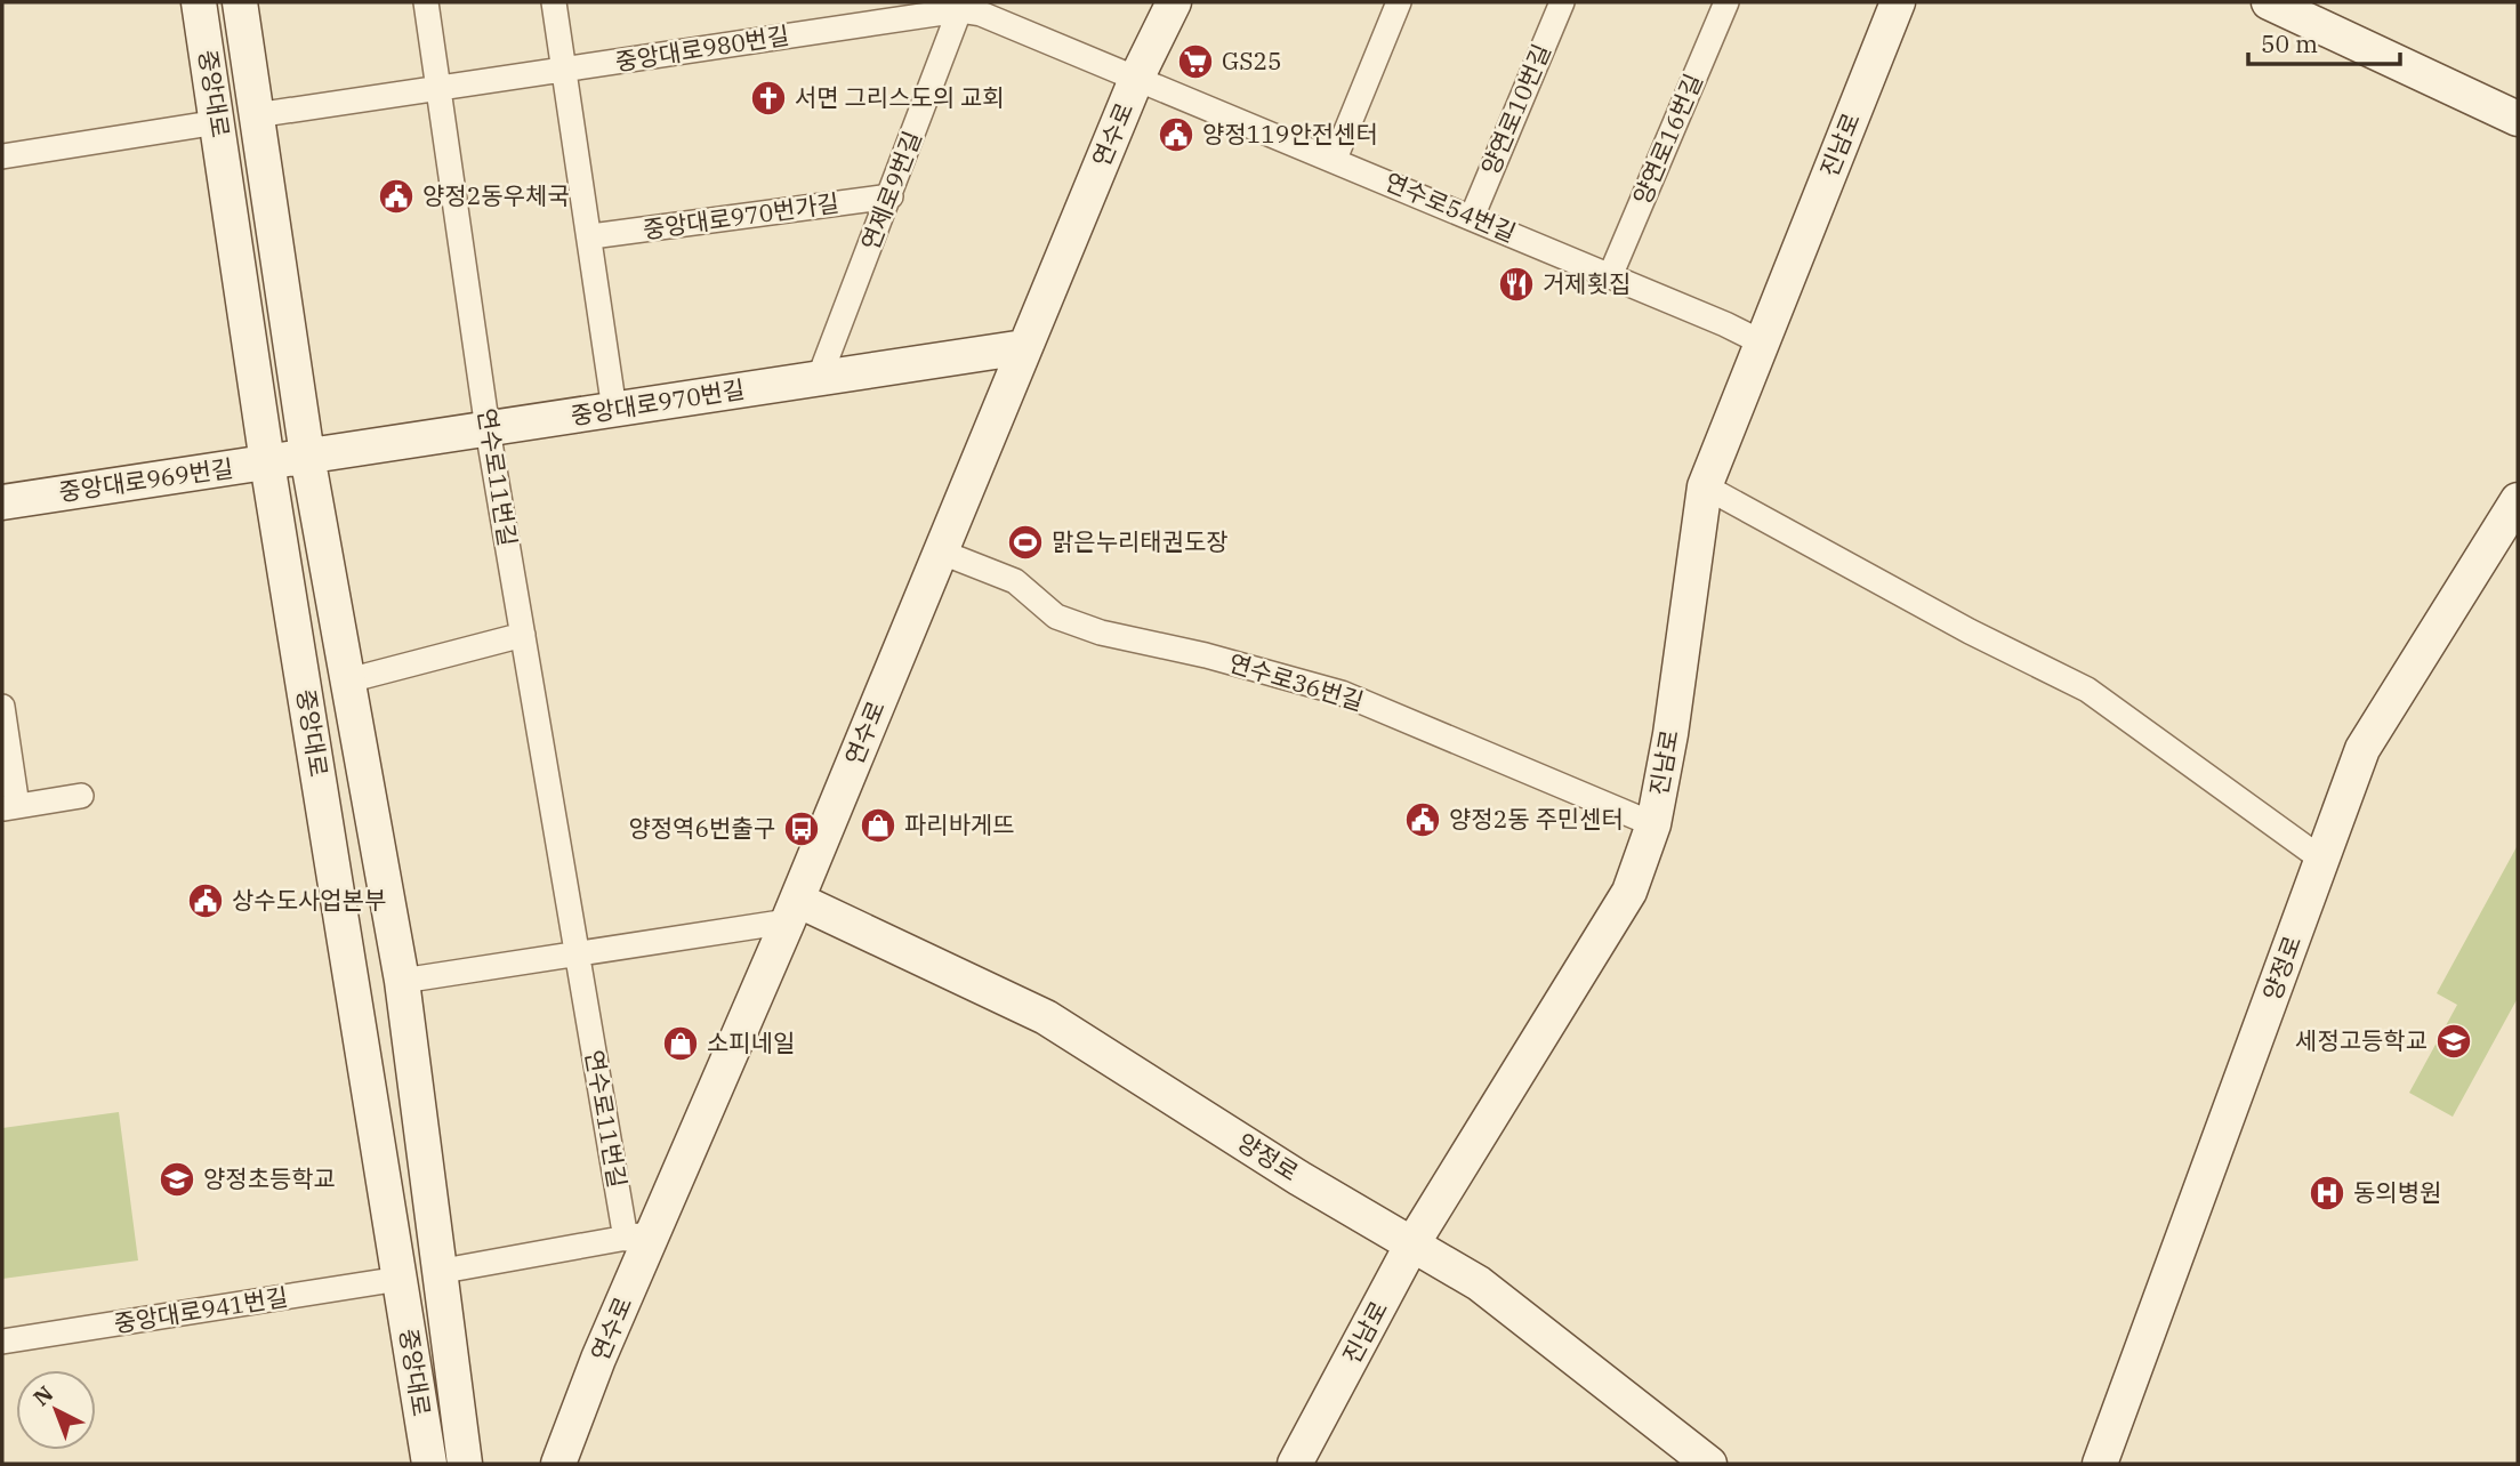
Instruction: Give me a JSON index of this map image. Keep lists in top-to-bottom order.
{
  "streets": {
    "street": [
      "중앙대로980번길",
      "중앙대로",
      "양연로10번길",
      "연수로",
      "양연로16번길",
      "진남로",
      "연제로9번길",
      "연수로54번길",
      "중앙대로970번가길",
      "중앙대로970번길",
      "연수로11번길",
      "중앙대로969번길",
      "연수로36번길",
      "양정로",
      "중앙대로941번길"
    ]
  },
  "crossings": [
    ["중앙대로980번길", "중앙대로"],
    ["중앙대로980번길", "연수로"],
    ["중앙대로980번길", "연제로9번길"],
    ["중앙대로980번길", "연수로54번길"],
    ["중앙대로980번길", "연수로11번길"],
    ["중앙대로", "중앙대로970번길"],
    ["중앙대로", "연수로11번길"],
    ["중앙대로", "중앙대로969번길"],
    ["중앙대로", "중앙대로941번길"],
    ["양연로10번길", "연수로54번길"],
    ["연수로", "연수로54번길"],
    ["연수로", "중앙대로970번길"],
    ["연수로", "연수로11번길"],
    ["연수로", "연수로36번길"],
    ["연수로", "양정로"],
    ["양연로16번길", "연수로54번길"],
    ["진남로", "연수로54번길"],
    ["진남로", "연수로36번길"],
    ["진남로", "양정로"],
    ["연제로9번길", "중앙대로970번가길"],
    ["연제로9번길", "중앙대로970번길"],
    ["중앙대로970번길", "연수로11번길"],
    ["중앙대로970번길", "중앙대로969번길"]
  ],
  "places": {
    "supermarket": ["GS25"],
    "church": ["서면 그리스도의 교회"],
    "public building": [
      "양정119안전센터",
      "양정2동우체국",
      "양정2동 주민센터",
      "상수도사업본부"
    ],
    "restaurant": ["거제횟집"],
    "sports": ["맑은누리태권도장"],
    "shop": ["파리바게뜨", "소피네일"],
    "bus stop": ["양정역6번출구"],
    "school or university": ["세정고등학교", "양정초등학교"],
    "hospital": ["동의병원"]
  },
  "scale_bar": "50 m",
  "north": "top left"
}
